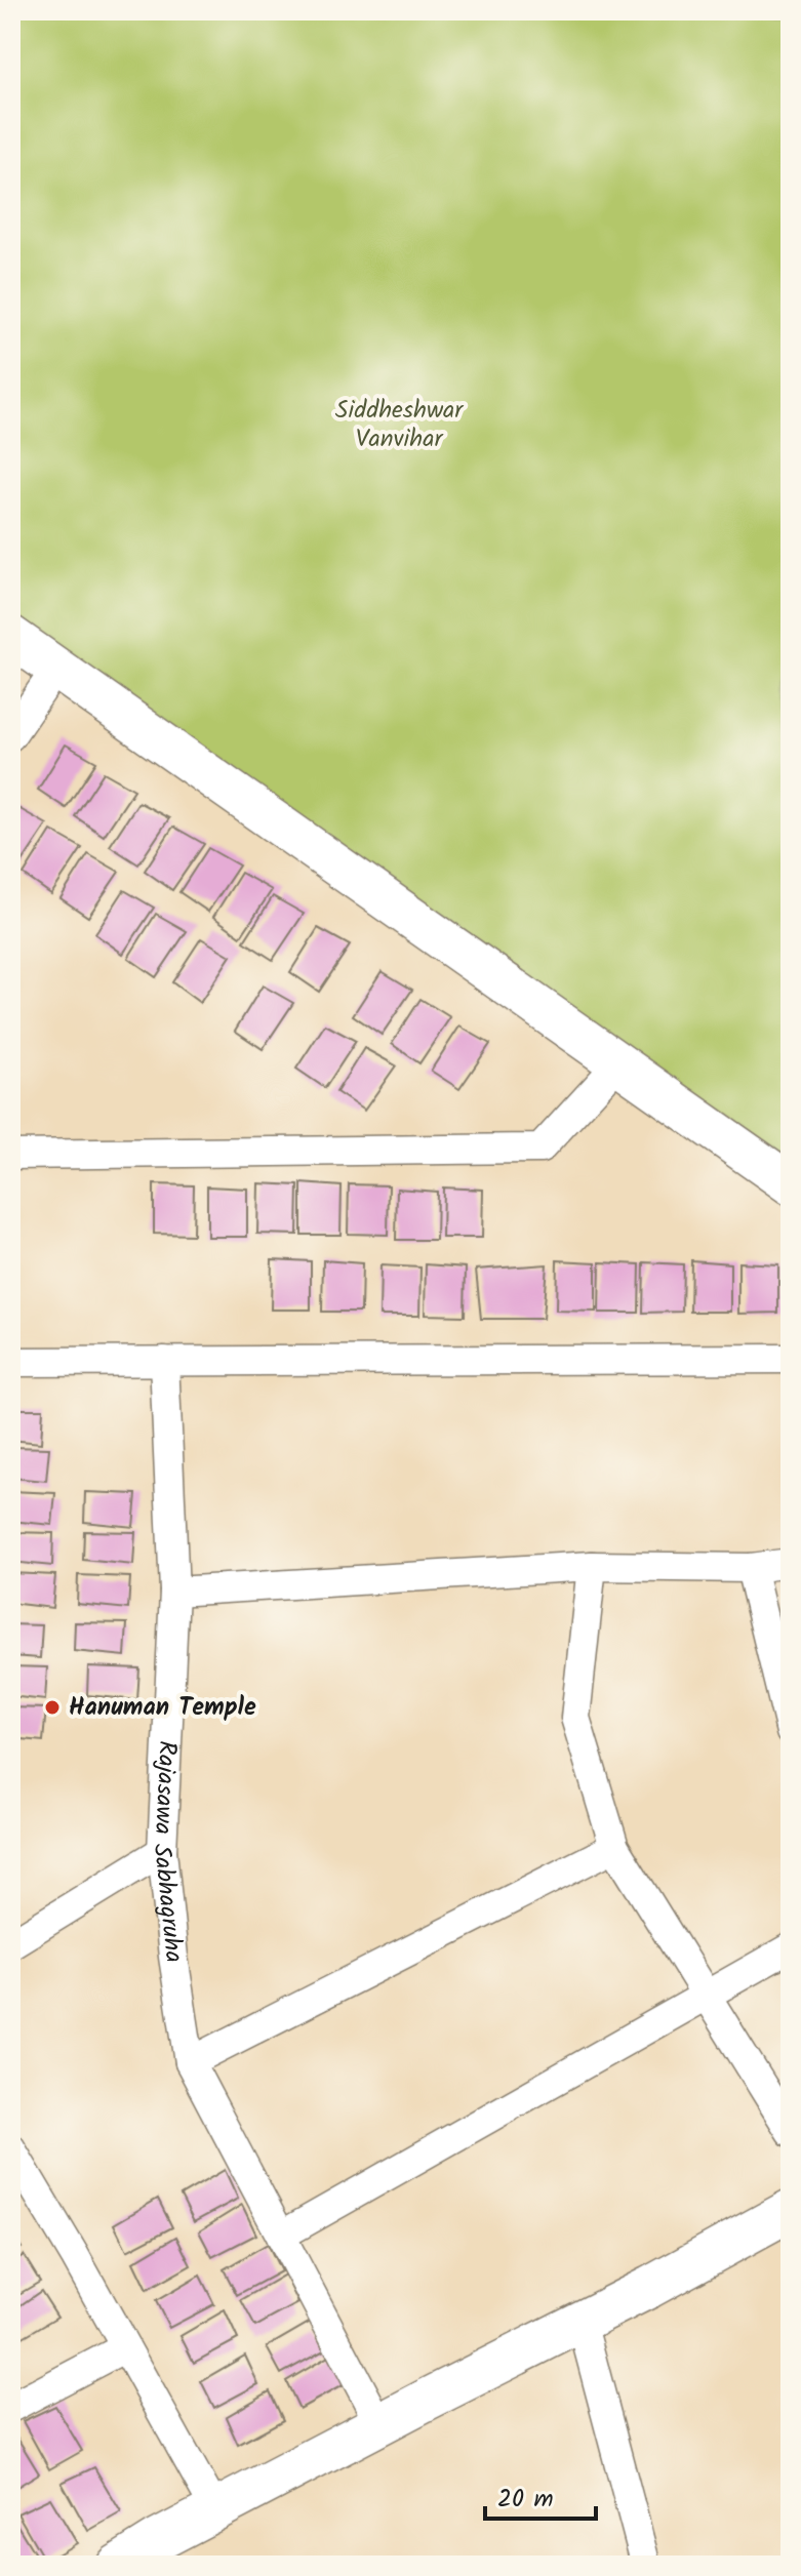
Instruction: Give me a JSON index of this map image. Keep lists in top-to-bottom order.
{
  "streets": {
    "street": ["Rajasawa Sabhagruha"]
  },
  "parks": ["Siddheshwar Vanvihar"],
  "places": ["Hanuman Temple"],
  "scale_bar": "20 m"
}
